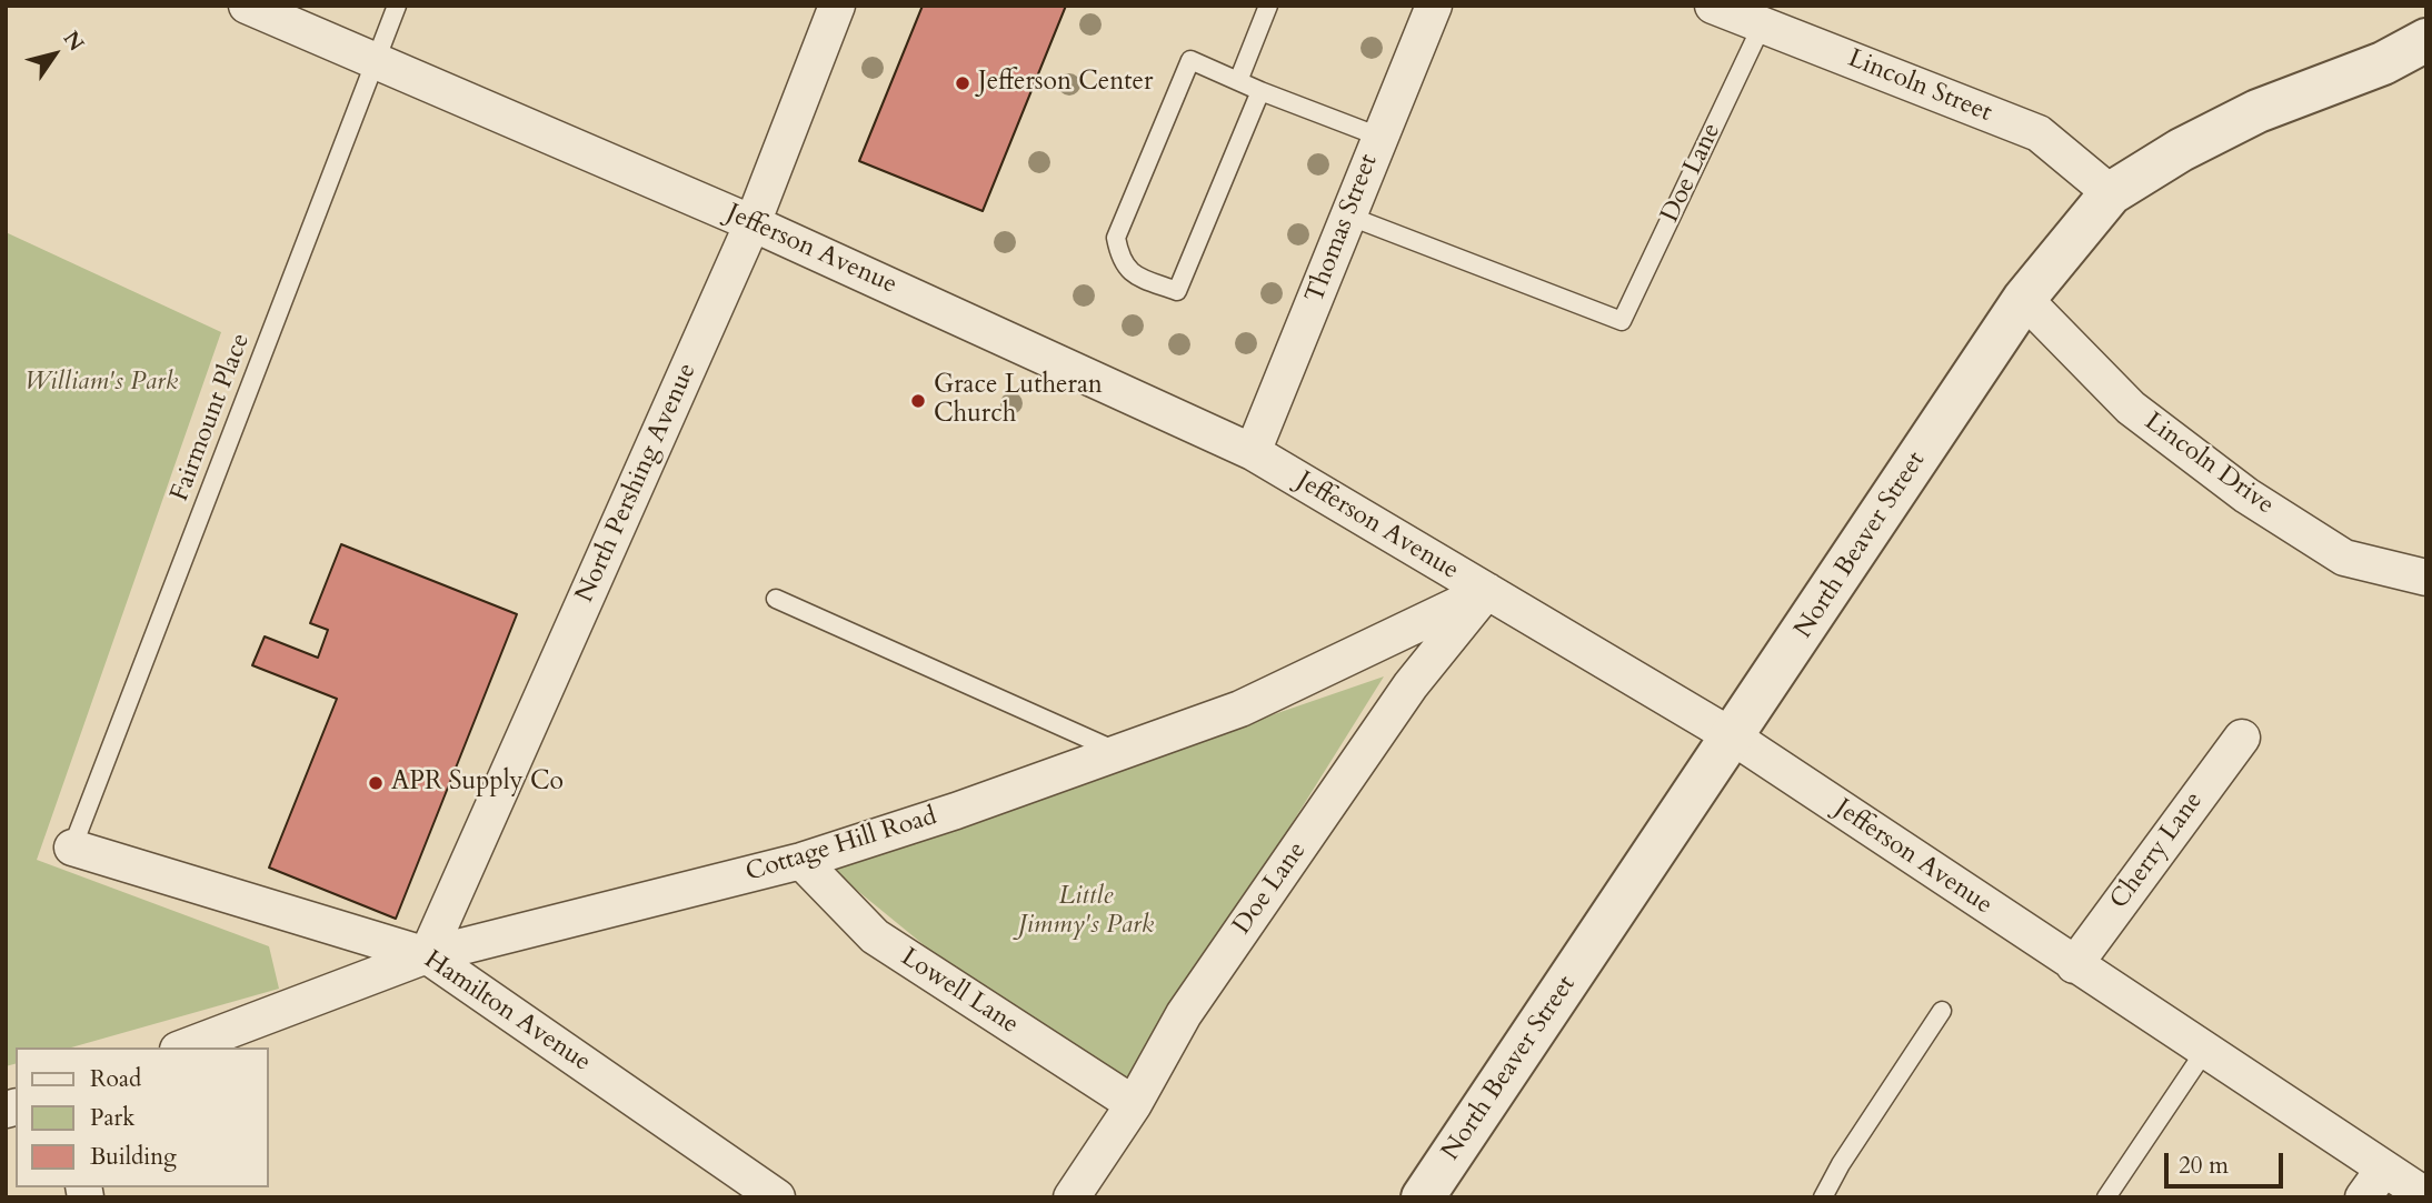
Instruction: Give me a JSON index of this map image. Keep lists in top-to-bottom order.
{
  "streets": {
    "street": [
      "Lincoln Street",
      "Doe Lane",
      "Thomas Street",
      "Jefferson Avenue",
      "Lincoln Drive",
      "North Pershing Avenue",
      "North Beaver Street",
      "Cottage Hill Road",
      "Cherry Lane",
      "Lowell Lane",
      "Hamilton Avenue"
    ],
    "lane": ["Fairmount Place"]
  },
  "crossings": [
    ["Lincoln Street", "Doe Lane"],
    ["Lincoln Street", "North Beaver Street"],
    ["Doe Lane", "Thomas Street"],
    ["Doe Lane", "Jefferson Avenue"],
    ["Doe Lane", "Cottage Hill Road"],
    ["Doe Lane", "Lowell Lane"],
    ["Thomas Street", "Jefferson Avenue"],
    ["Jefferson Avenue", "Fairmount Place"],
    ["Jefferson Avenue", "North Pershing Avenue"],
    ["Jefferson Avenue", "North Beaver Street"],
    ["Jefferson Avenue", "Cottage Hill Road"],
    ["Jefferson Avenue", "Cherry Lane"],
    ["Fairmount Place", "Hamilton Avenue"],
    ["Lincoln Drive", "North Beaver Street"],
    ["North Pershing Avenue", "Cottage Hill Road"],
    ["North Pershing Avenue", "Hamilton Avenue"],
    ["Cottage Hill Road", "Lowell Lane"],
    ["Cottage Hill Road", "Hamilton Avenue"]
  ],
  "parks": ["William's Park", "Little Jimmy's Park"],
  "places": ["Jefferson Center", "Grace Lutheran Church", "APR Supply Co"],
  "legend": ["Road", "Park", "Building"],
  "scale_bar": "20 m",
  "north": "top right"
}
